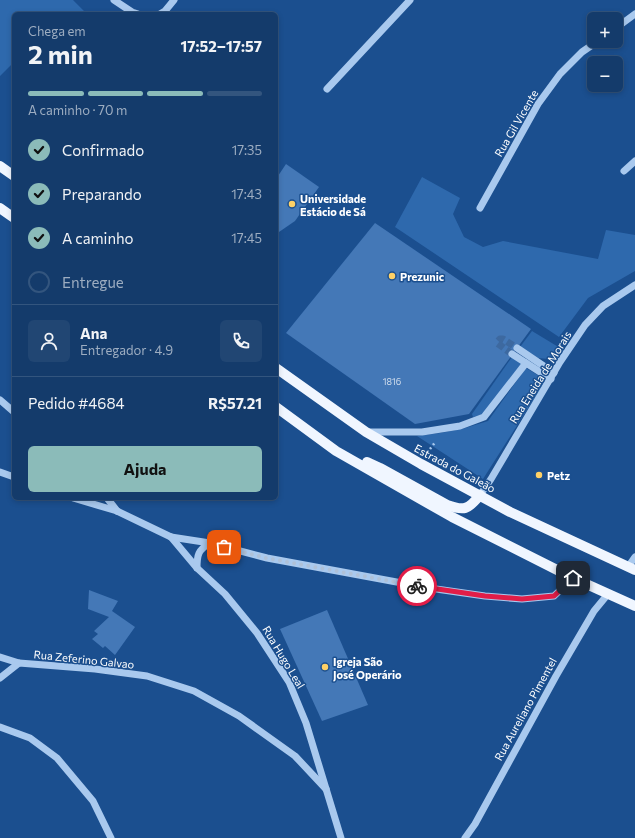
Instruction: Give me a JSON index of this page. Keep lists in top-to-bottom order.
{
  "streets": {
    "main road": ["Estrada do Galeão"],
    "street": [
      "Rua Gil Vicente",
      "Rua Eneida de Morais",
      "Rua Hugo Leal",
      "Rua Zeferino Galvao",
      "Rua Aureliano Pimentel"
    ]
  },
  "crossings": [
    ["Rua Eneida de Morais", "Estrada do Galeão"],
    ["Rua Hugo Leal", "Rua Zeferino Galvao"]
  ],
  "places": [
    "Universidade Estácio de Sá",
    "Prezunic",
    "Petz",
    "Igreja São José Operário"
  ],
  "house_numbers": ["1816"],
  "page": {
    "map_buttons": ["+", "−"],
    "heading": ["2 min", "Chega em", "17:52–17:57"],
    "panel": [
      "Ana",
      "Entregador · 4.9",
      "Pedido #4684",
      "R$57.21"
    ],
    "bar": "A caminho · 70 m",
    "list": [
      ["Confirmado", "17:35"],
      ["Preparando", "17:43"],
      ["A caminho", "17:45"],
      "Entregue"
    ],
    "buttons": "Ajuda"
  }
}
